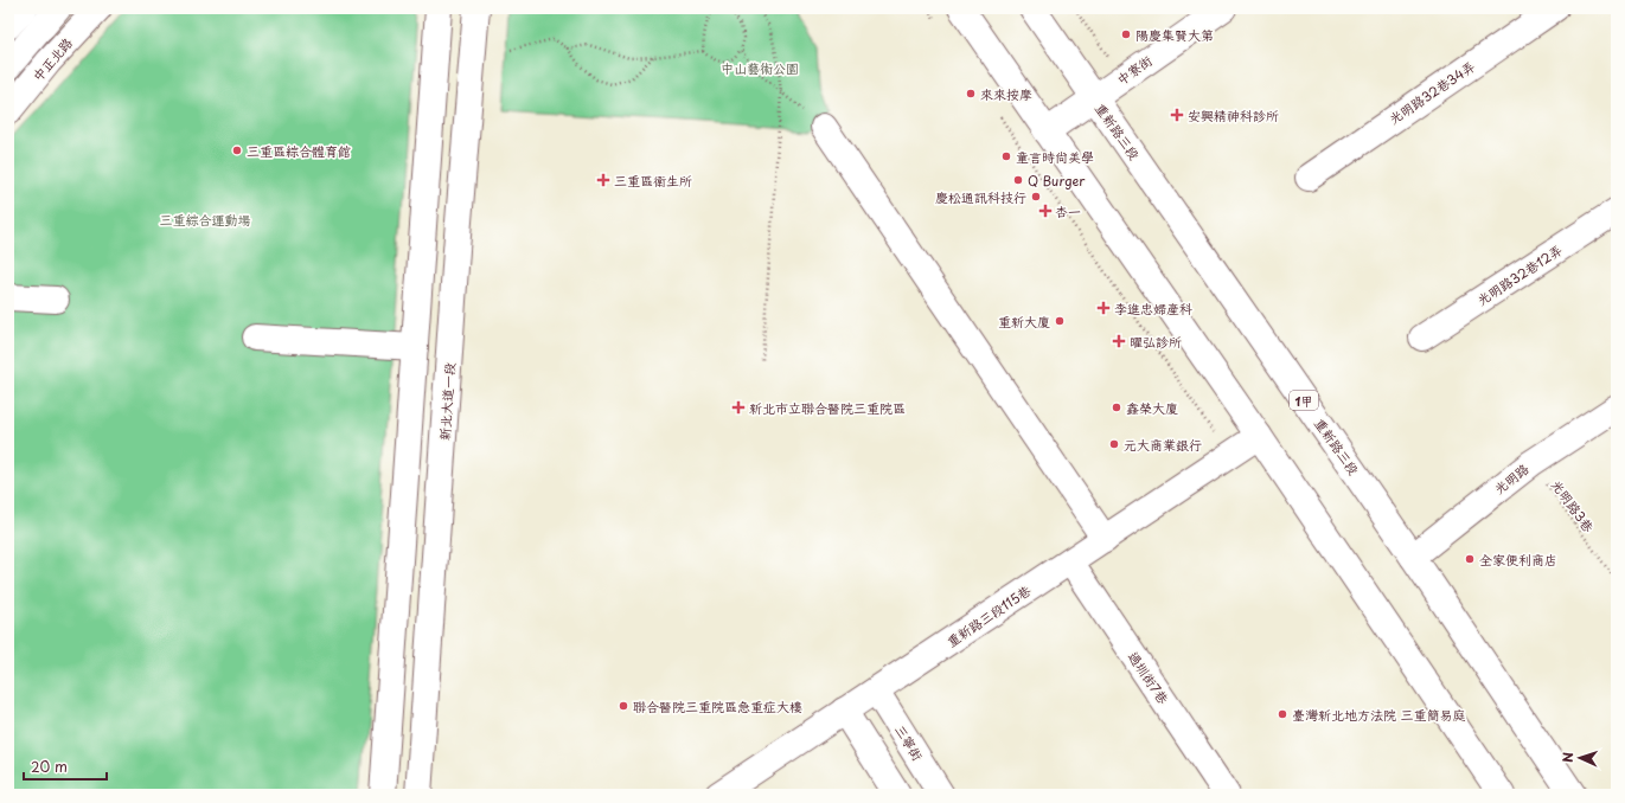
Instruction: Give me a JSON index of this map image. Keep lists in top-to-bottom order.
{
  "streets": {
    "street": [
      "中正北路",
      "中寮街",
      "光明路32巷34弄",
      "重新路三段",
      "光明路32巷12弄",
      "1甲",
      "新北大道一段",
      "光明路",
      "重新路三段115巷",
      "過圳街7巷",
      "三寧街"
    ],
    "path": ["光明路3巷"]
  },
  "crossings": [
    ["中寮街", "重新路三段"],
    ["重新路三段", "光明路"],
    ["光明路", "光明路3巷"],
    ["重新路三段115巷", "過圳街7巷"],
    ["重新路三段115巷", "三寧街"]
  ],
  "parks": ["中山藝術公園", "三重綜合運動場"],
  "places": {
    "other": [
      "陽慶集賢大第",
      "來來按摩",
      "三重區綜合體育館",
      "童言時尚美學",
      "Q Burger",
      "慶松通訊科技行",
      "重新大廈",
      "鑫榮大廈",
      "元大商業銀行",
      "全家便利商店",
      "聯合醫院三重院區急重症大樓",
      "臺灣新北地方法院 三重簡易庭"
    ],
    "health": [
      "安興精神科診所",
      "三重區衛生所",
      "杏一",
      "李進忠婦產科",
      "曜弘診所",
      "新北市立聯合醫院三重院區"
    ]
  },
  "scale_bar": "20 m",
  "north": "left"
}
